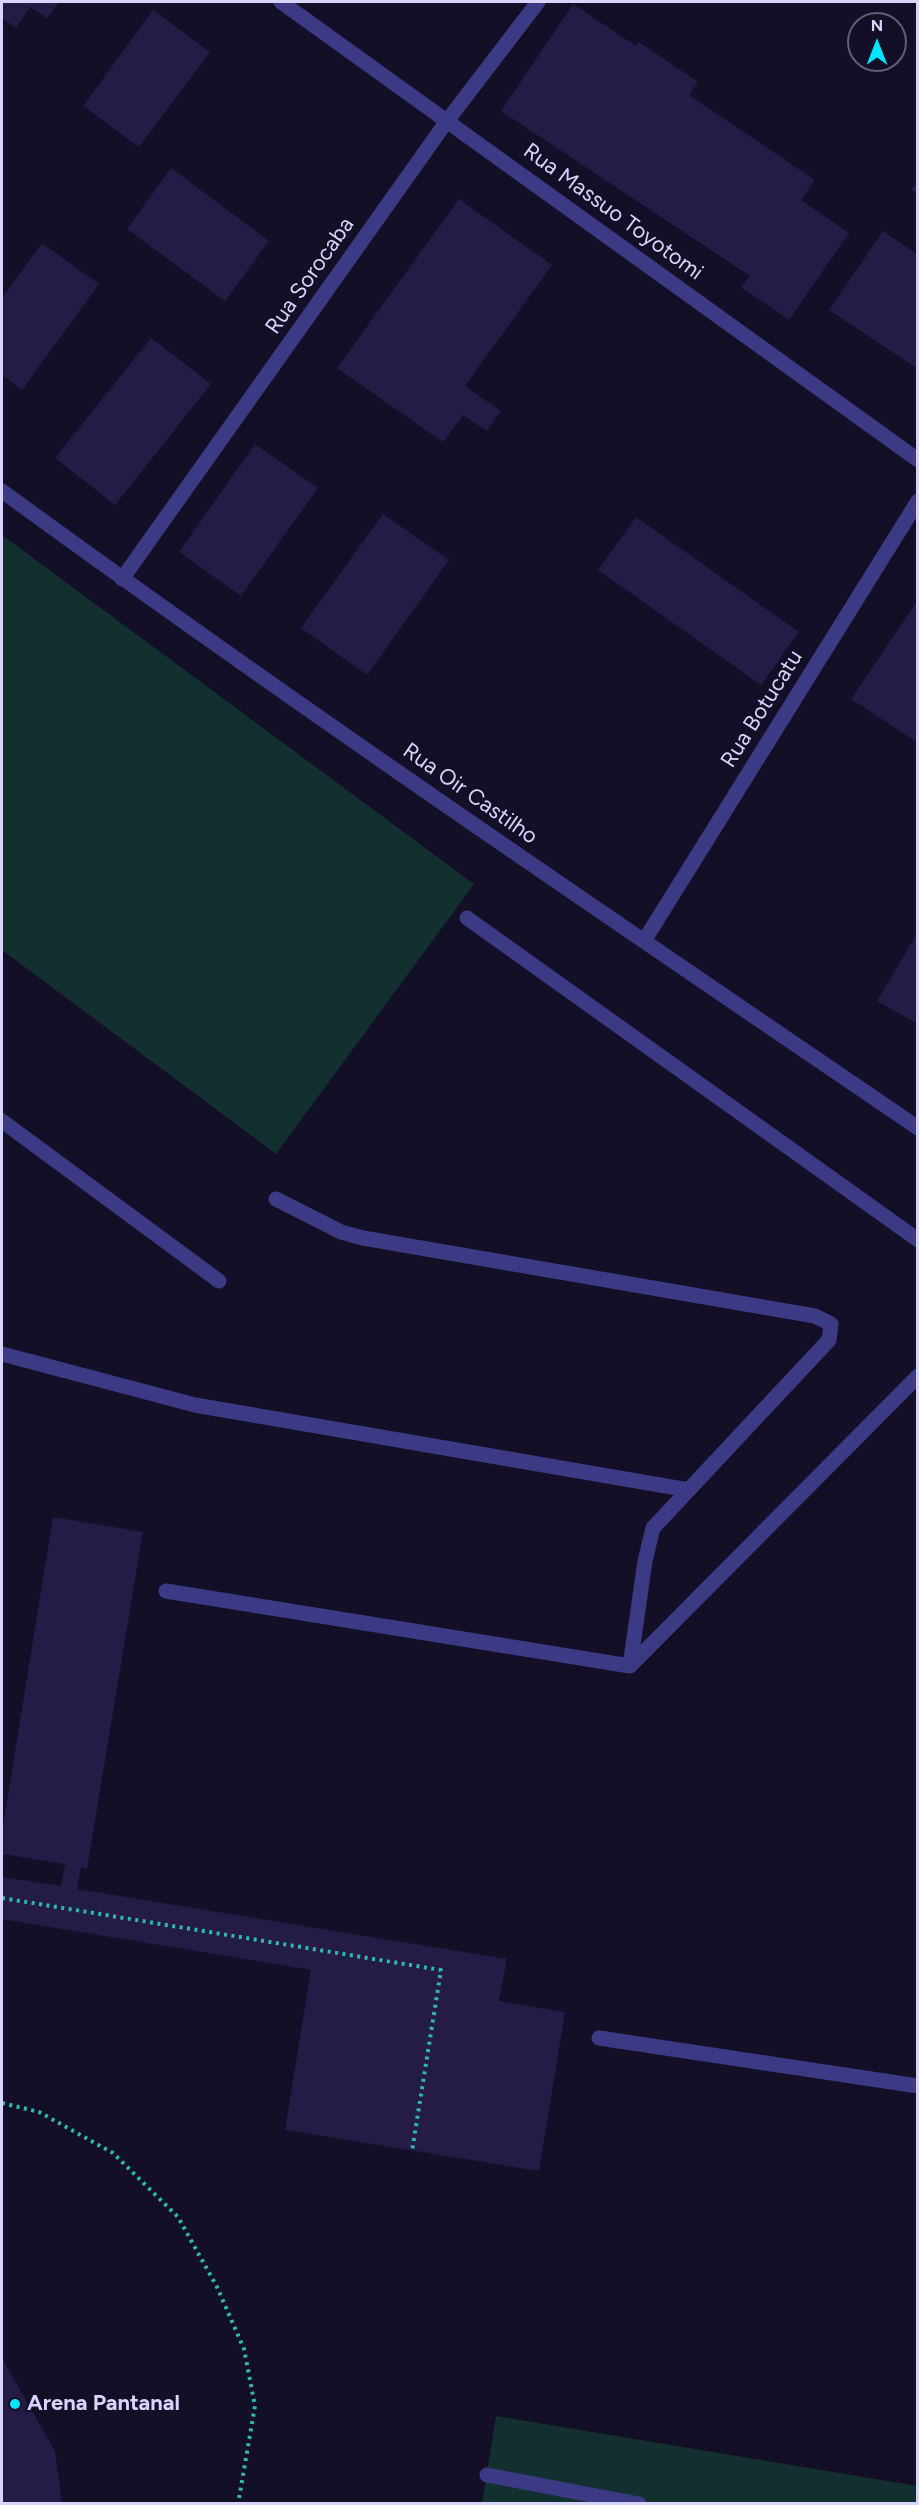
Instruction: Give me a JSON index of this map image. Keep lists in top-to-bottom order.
{
  "streets": {
    "street": [
      "Rua Massuo Toyotomi",
      "Rua Sorocaba",
      "Rua Botucatu",
      "Rua Oir Castilho"
    ]
  },
  "crossings": [
    ["Rua Massuo Toyotomi", "Rua Sorocaba"],
    ["Rua Sorocaba", "Rua Oir Castilho"],
    ["Rua Botucatu", "Rua Oir Castilho"]
  ],
  "places": ["Arena Pantanal"],
  "north": "top"
}
